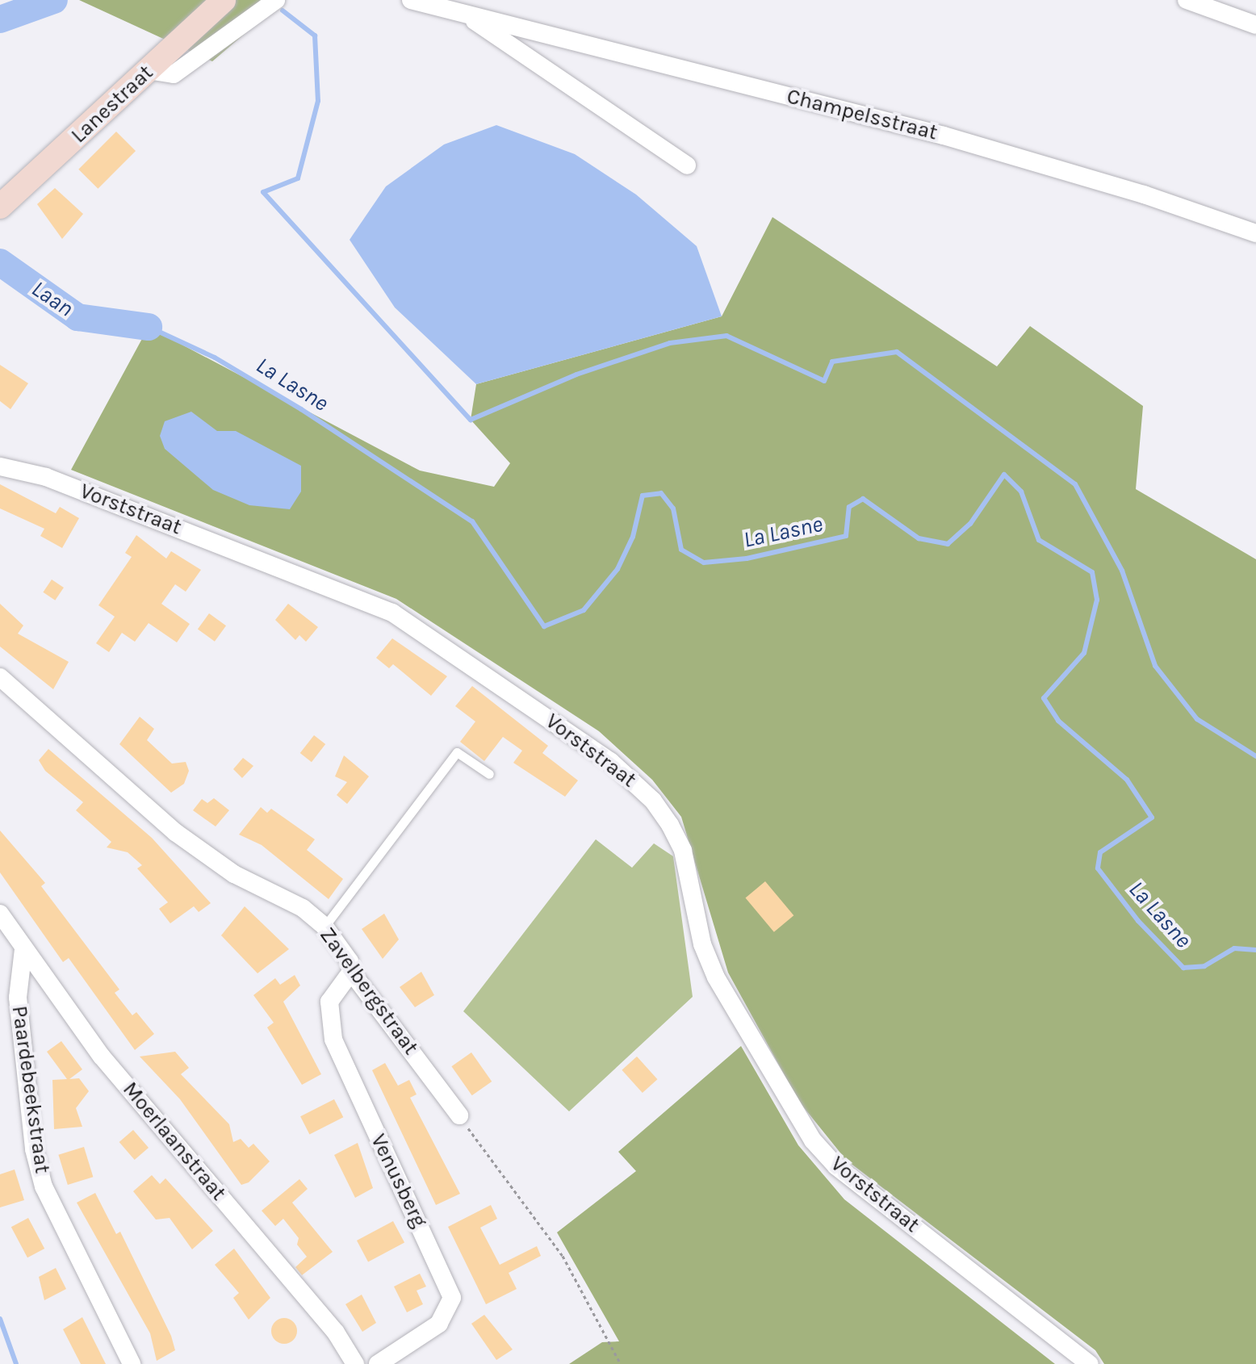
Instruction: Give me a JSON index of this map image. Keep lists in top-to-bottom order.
{
  "streets": {
    "street": [
      "Lanestraat",
      "Champelsstraat",
      "Vorststraat",
      "Zavelbergstraat",
      "Paardebeekstraat",
      "Moerlaanstraat",
      "Venusberg"
    ]
  },
  "crossings": [
    ["Zavelbergstraat", "Venusberg"],
    ["Paardebeekstraat", "Moerlaanstraat"]
  ],
  "water": ["Laan", "La Lasne"]
}
